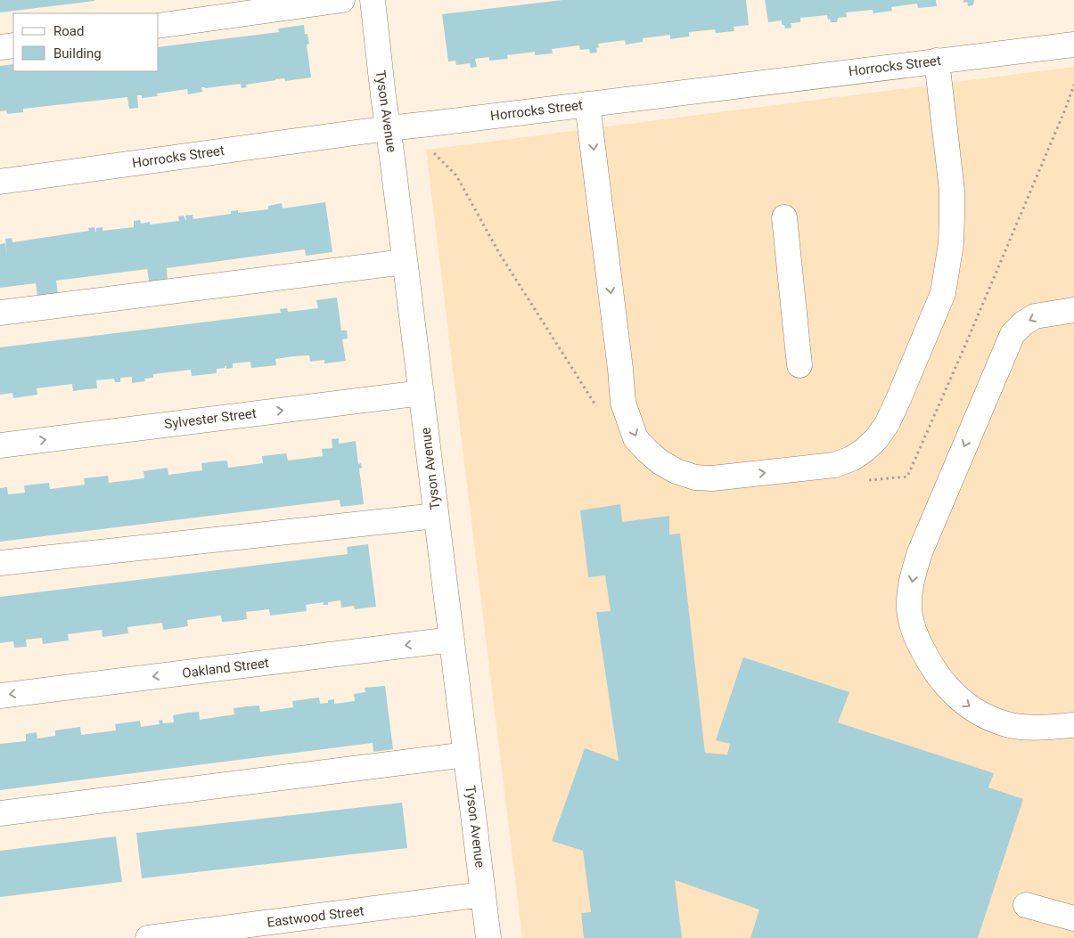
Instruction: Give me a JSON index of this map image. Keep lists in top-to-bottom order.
{
  "streets": {
    "street": [
      "Horrocks Street",
      "Tyson Avenue",
      "Sylvester Street",
      "Oakland Street",
      "Eastwood Street"
    ]
  },
  "crossings": [
    ["Horrocks Street", "Tyson Avenue"],
    ["Tyson Avenue", "Sylvester Street"],
    ["Tyson Avenue", "Oakland Street"],
    ["Tyson Avenue", "Eastwood Street"]
  ],
  "legend": ["Road", "Building"]
}
